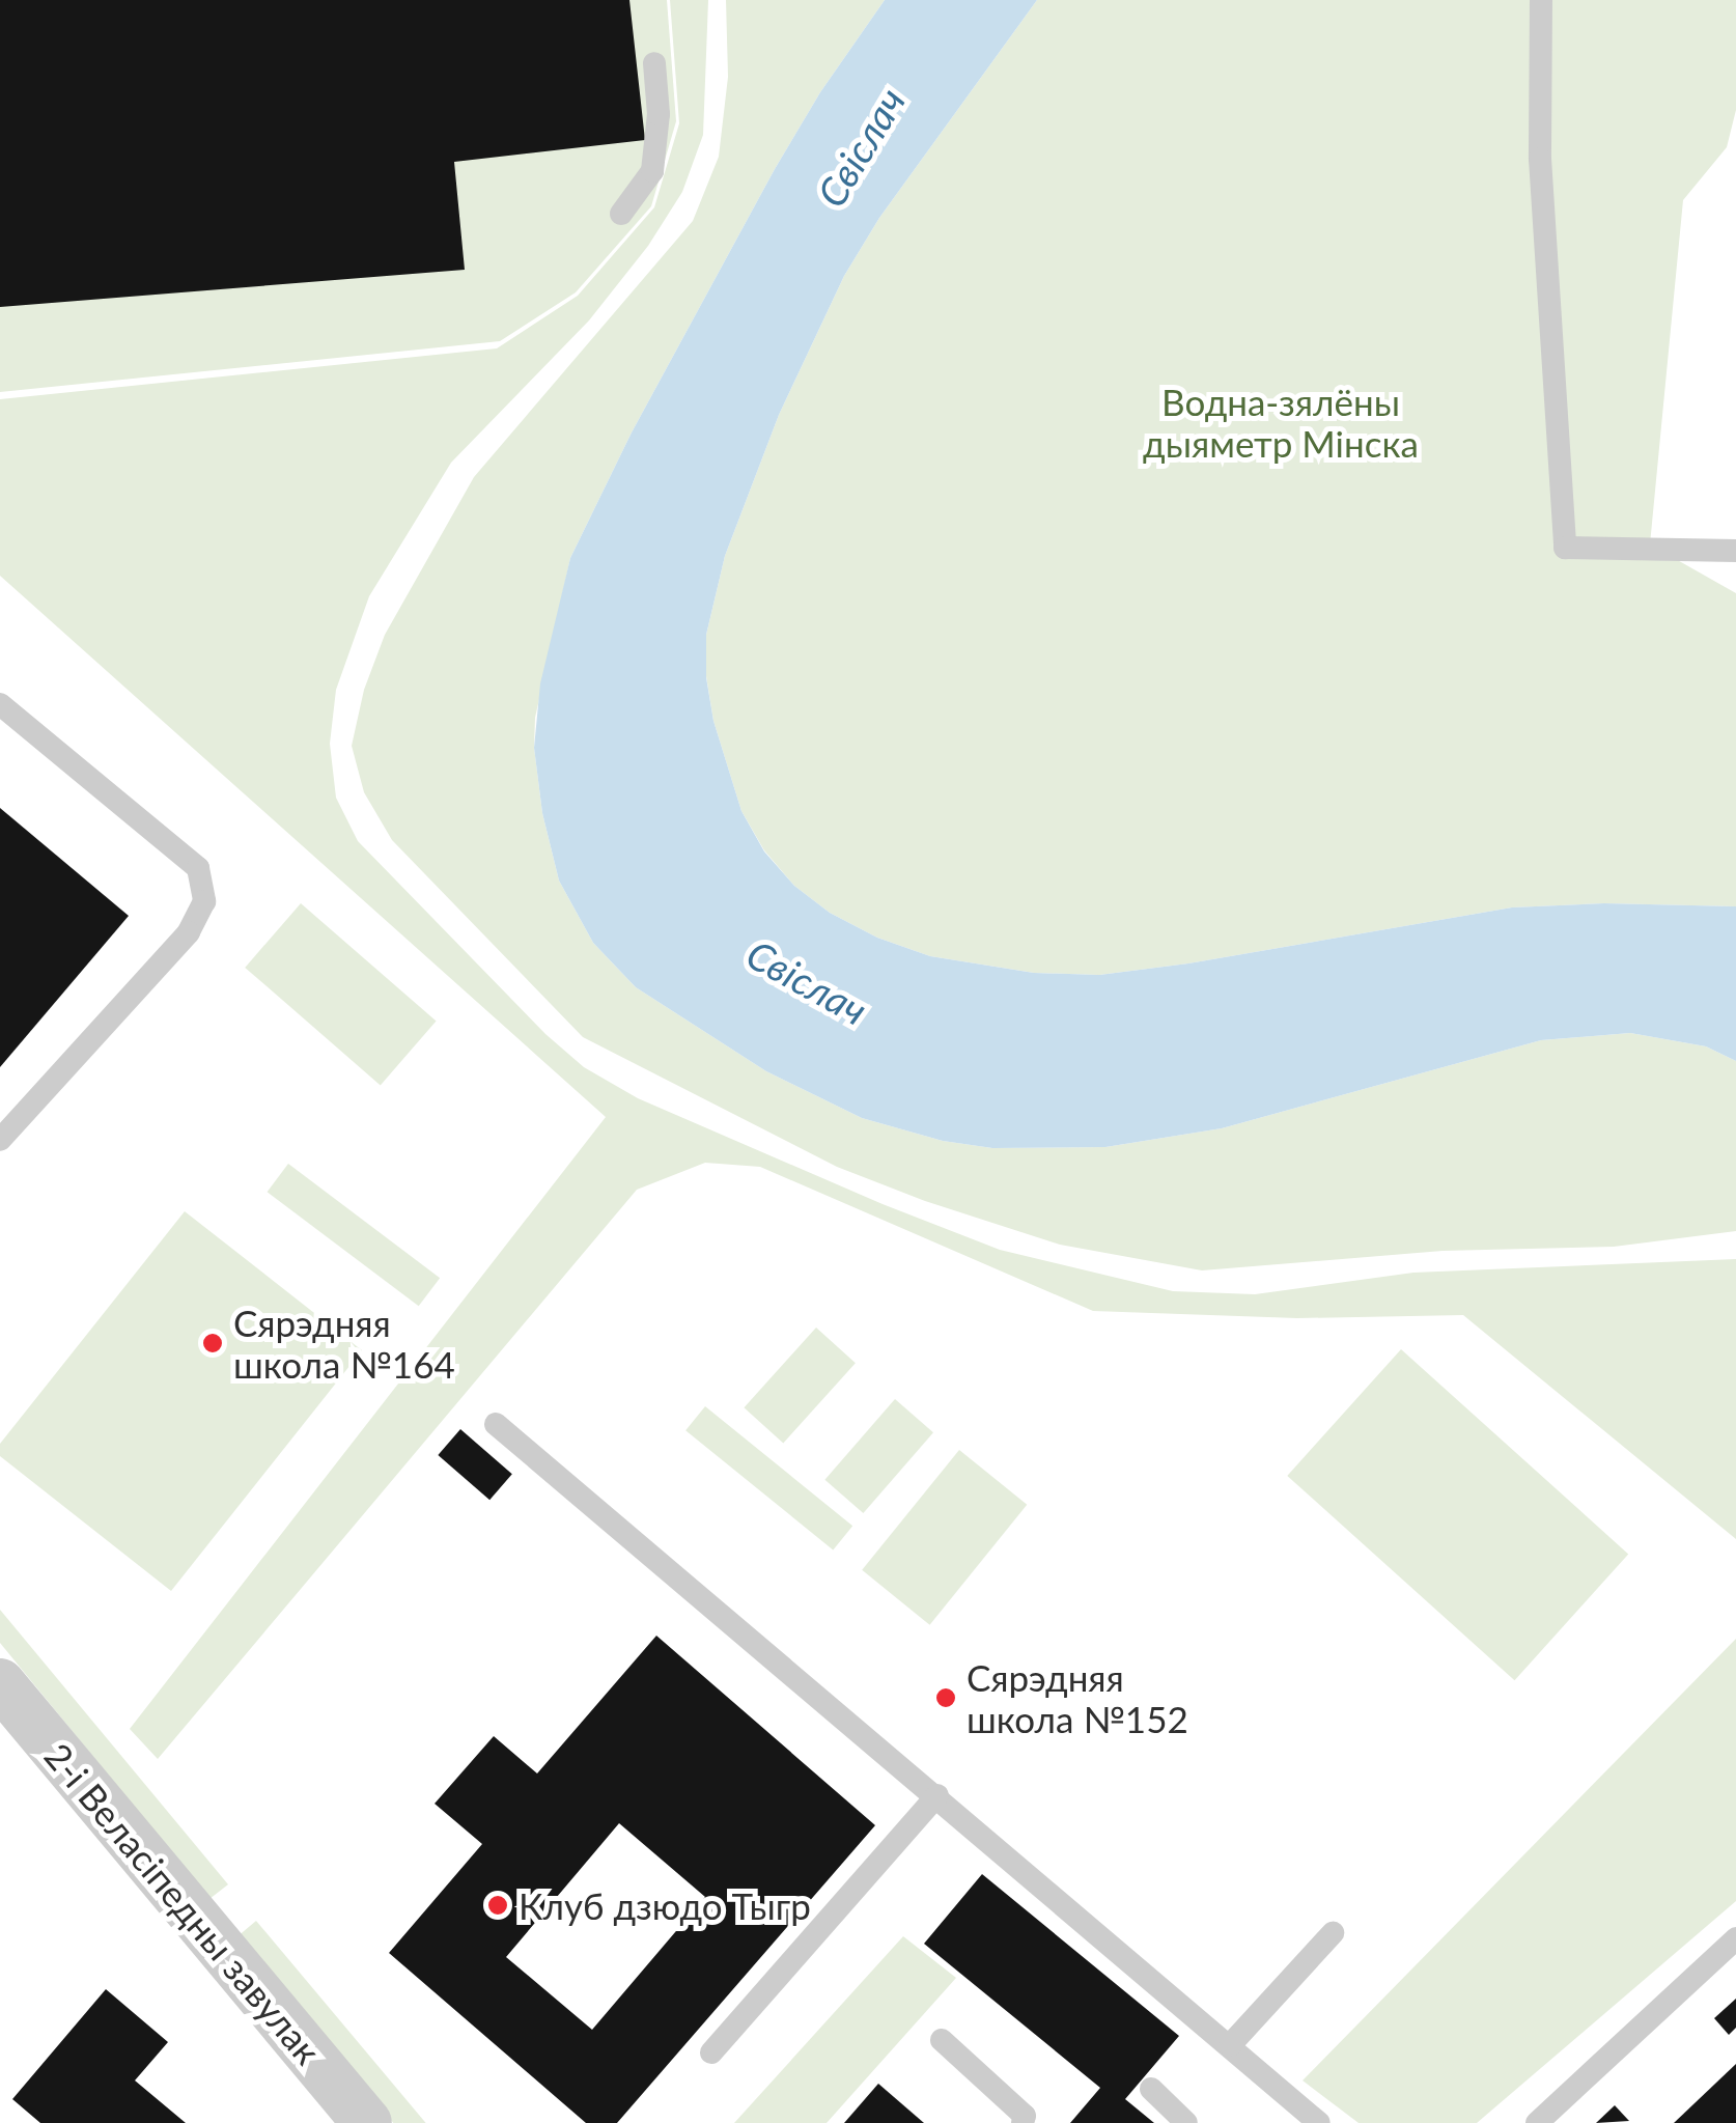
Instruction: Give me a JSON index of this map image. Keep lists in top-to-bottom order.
{
  "streets": {
    "street": ["2-і Веласіпедны завулак"]
  },
  "water": ["Свіслач"],
  "parks": ["Водна-зялёны дыяметр Мінска"],
  "places": ["Сярэдняя школа №164", "Сярэдняя школа №152", "Клуб дзюдо Тыгр"]
}
